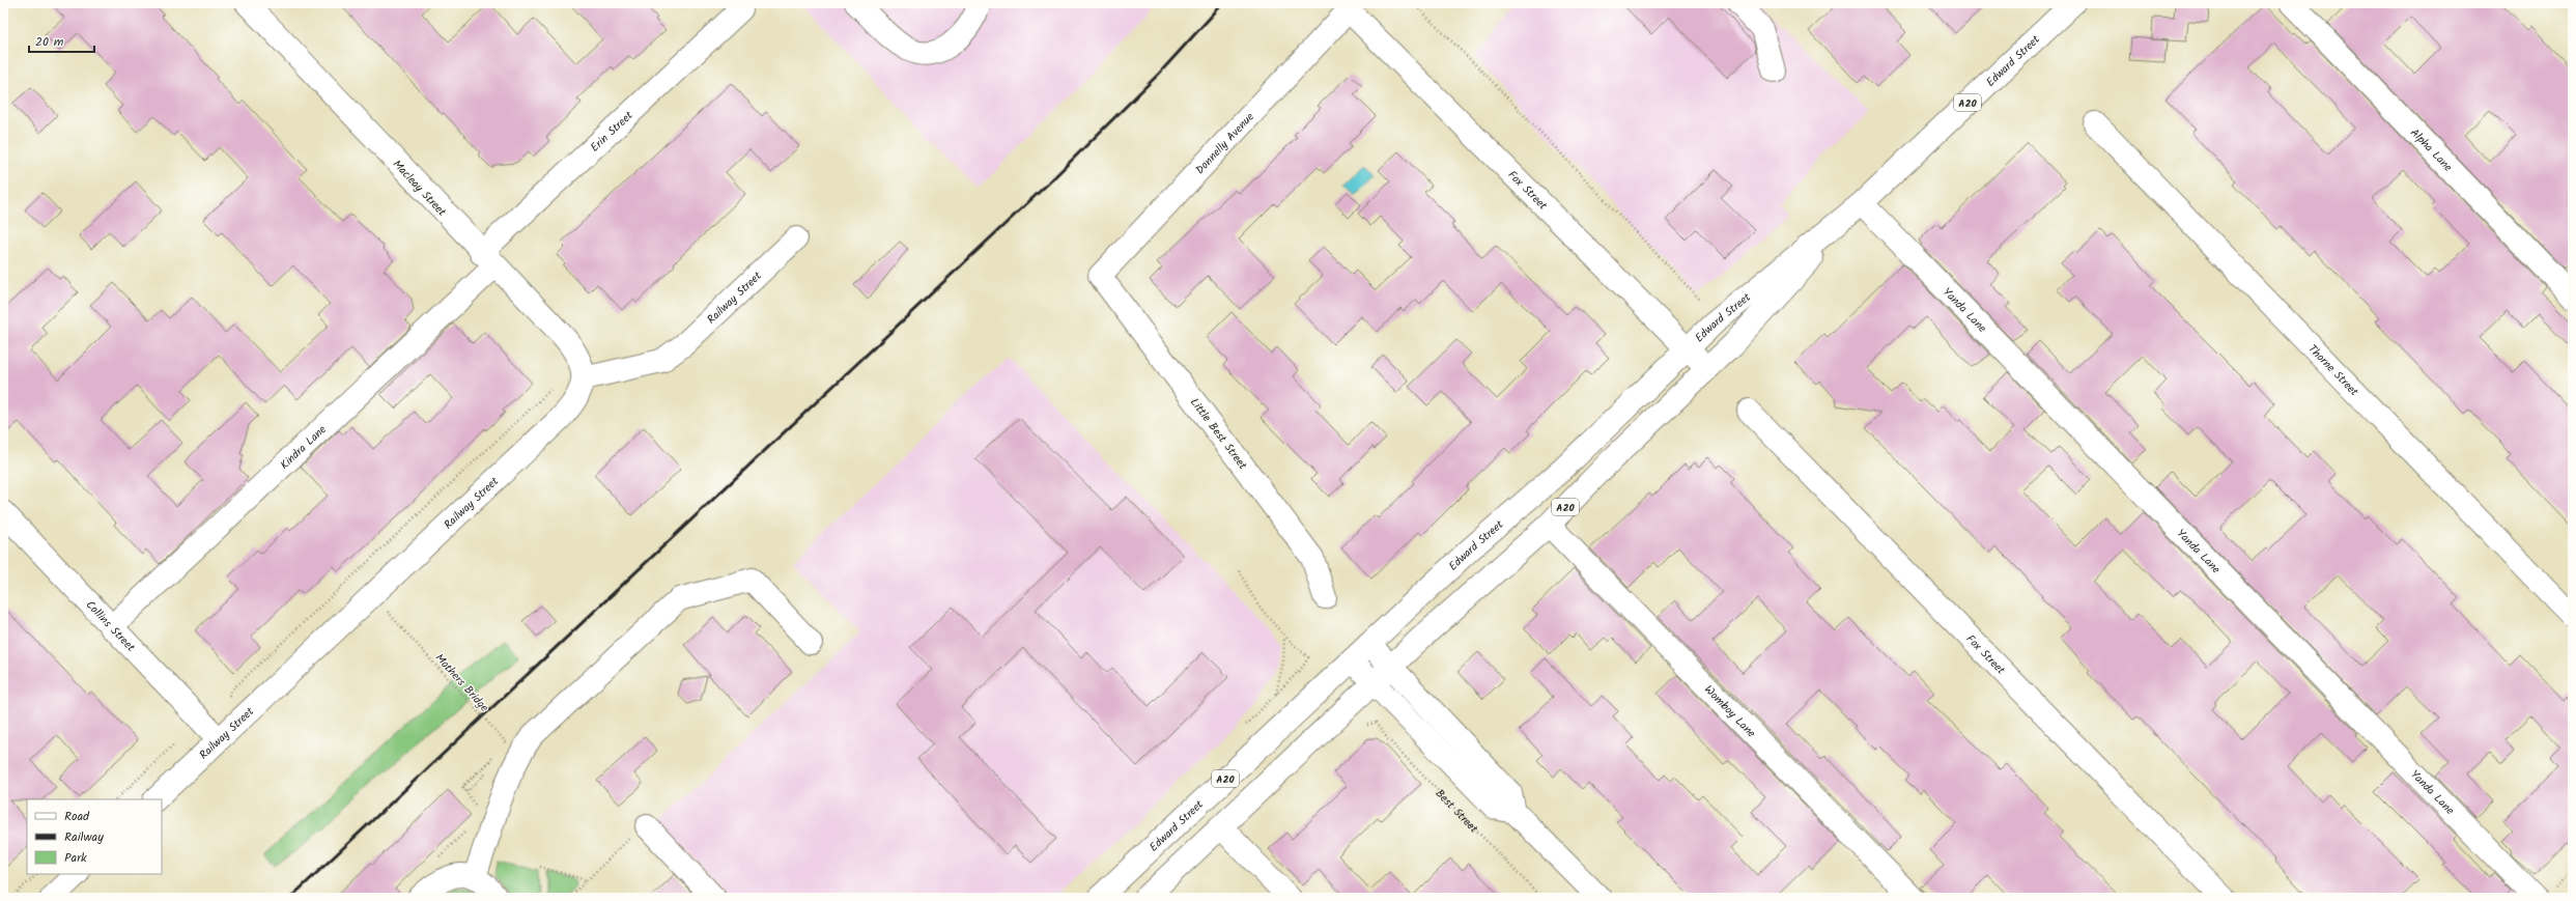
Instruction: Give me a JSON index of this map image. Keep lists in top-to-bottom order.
{
  "streets": {
    "main road": [
      "Edward Street",
      "A20",
      "Erin Street",
      "Donnelly Avenue",
      "Alpha Lane",
      "Macleay Street",
      "Fox Street",
      "Railway Street",
      "Yanda Lane",
      "Thorne Street",
      "Little Best Street",
      "Kindra Lane",
      "Collins Street",
      "Womboy Lane"
    ],
    "path": ["Mothers Bridge", "Best Street"]
  },
  "crossings": [
    ["Edward Street", "Fox Street"],
    ["Edward Street", "Yanda Lane"],
    ["Edward Street", "Womboy Lane"],
    ["Erin Street", "Macleay Street"],
    ["Erin Street", "Kindra Lane"],
    ["Donnelly Avenue", "Fox Street"],
    ["Donnelly Avenue", "Little Best Street"],
    ["Macleay Street", "Railway Street"],
    ["Macleay Street", "Kindra Lane"],
    ["Railway Street", "Collins Street"],
    ["Kindra Lane", "Collins Street"]
  ],
  "legend": ["Road", "Railway", "Park"],
  "scale_bar": "20 m"
}
